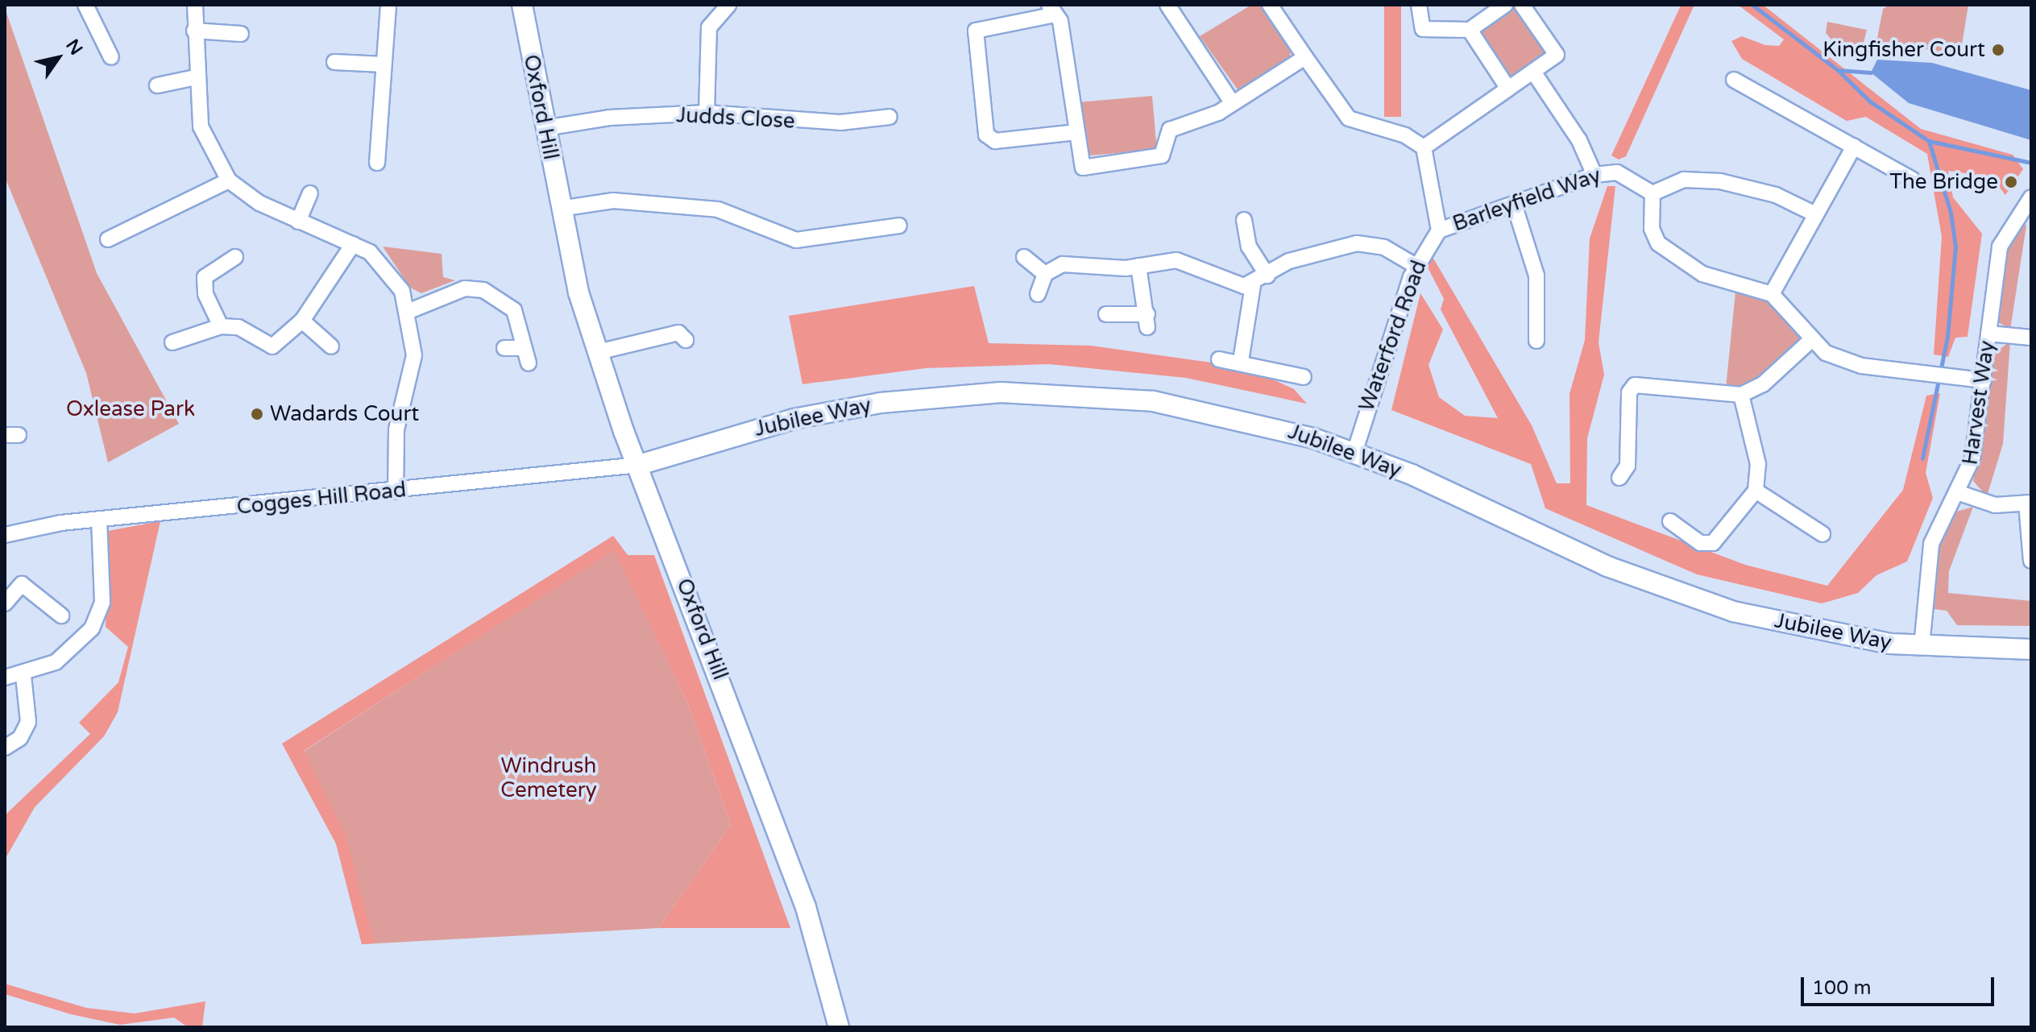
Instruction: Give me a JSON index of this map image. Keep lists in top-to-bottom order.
{
  "streets": {
    "street": [
      "Oxford Hill",
      "Judds Close",
      "Barleyfield Way",
      "Waterford Road",
      "Harvest Way",
      "Jubilee Way",
      "Cogges Hill Road"
    ]
  },
  "crossings": [
    ["Oxford Hill", "Judds Close"],
    ["Oxford Hill", "Jubilee Way"],
    ["Oxford Hill", "Cogges Hill Road"],
    ["Barleyfield Way", "Waterford Road"],
    ["Waterford Road", "Jubilee Way"],
    ["Harvest Way", "Jubilee Way"],
    ["Jubilee Way", "Cogges Hill Road"]
  ],
  "parks": ["Oxlease Park", "Windrush Cemetery"],
  "places": ["Kingfisher Court", "The Bridge", "Wadards Court"],
  "scale_bar": "100 m",
  "north": "top right"
}
